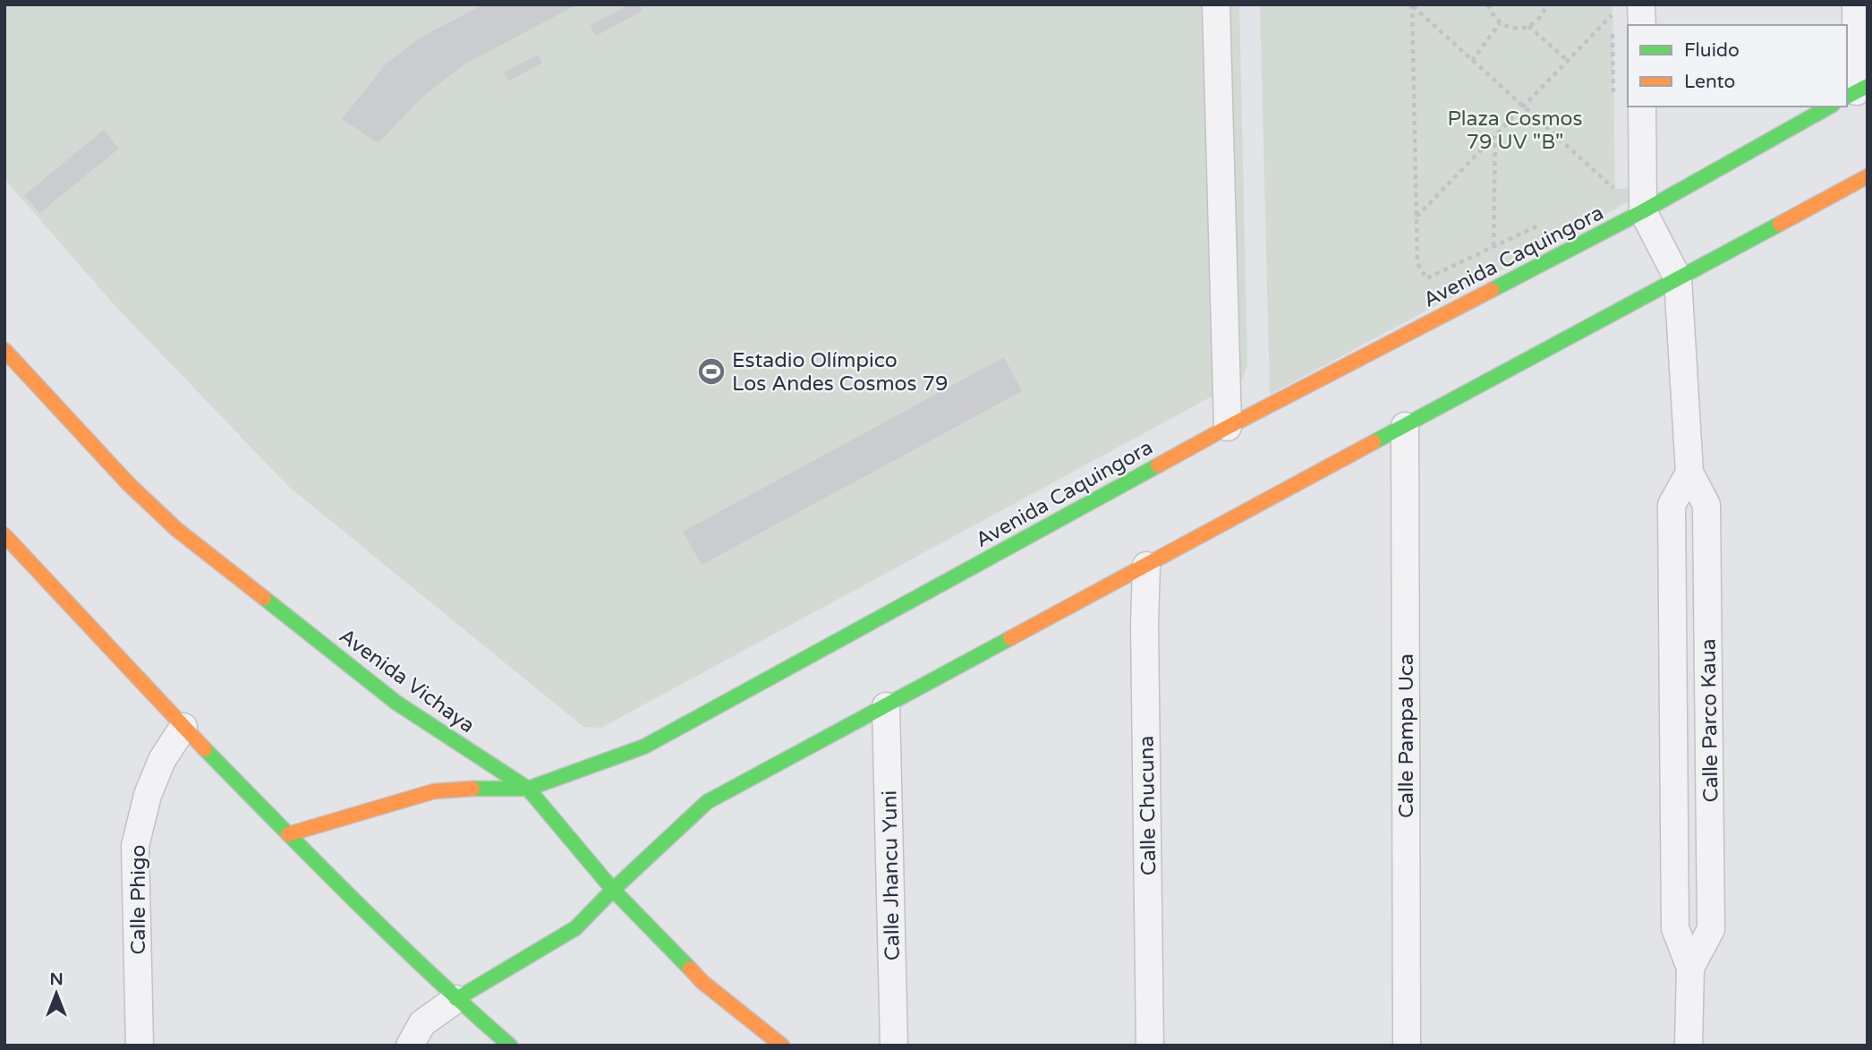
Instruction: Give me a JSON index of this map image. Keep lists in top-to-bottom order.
{
  "streets": {
    "street": [
      "Avenida Caquingora",
      "Avenida Vichaya",
      "Calle Parco Kaua",
      "Calle Pampa Uca",
      "Calle Chucuna",
      "Calle Jhancu Yuni",
      "Calle Phigo"
    ]
  },
  "crossings": [
    ["Avenida Caquingora", "Avenida Vichaya"],
    ["Avenida Caquingora", "Calle Parco Kaua"]
  ],
  "parks": ["Plaza Cosmos 79 UV \"B\""],
  "places": {
    "sports": ["Estadio Olímpico Los Andes Cosmos 79"]
  },
  "legend": ["Fluido", "Lento"],
  "north": "top"
}
